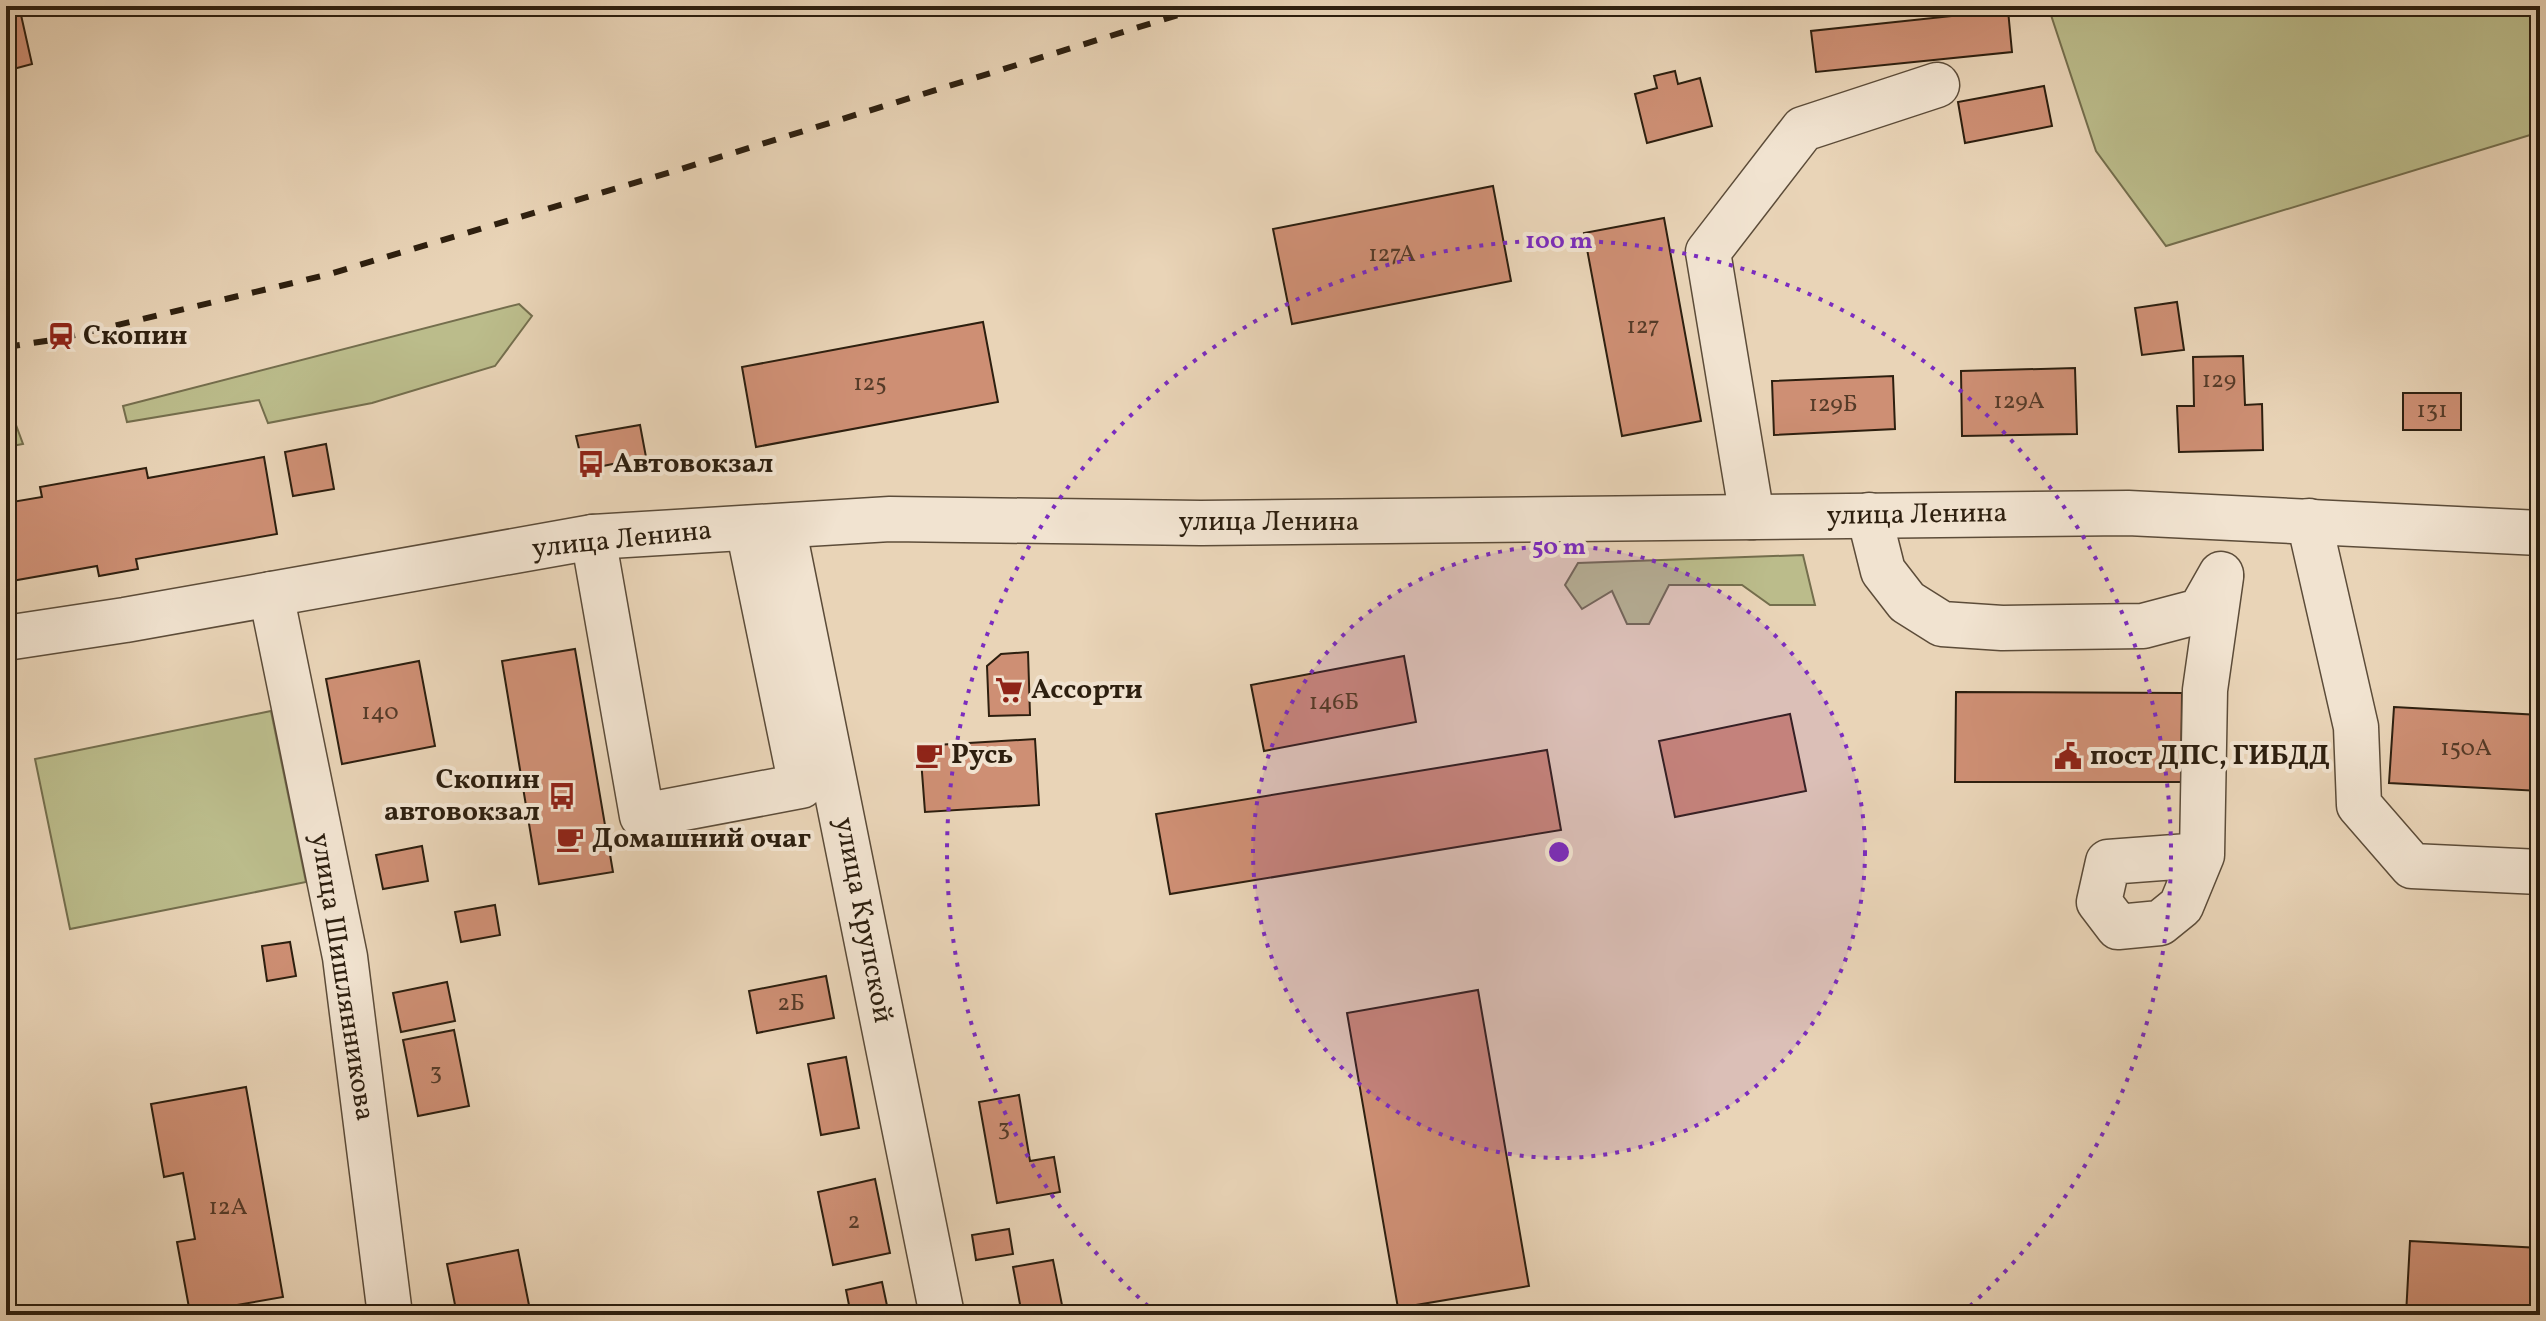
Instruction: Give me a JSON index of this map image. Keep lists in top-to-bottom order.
{
  "streets": {
    "street": ["улица Ленина", "улица Крупской", "улица Шишлянникова"]
  },
  "crossings": [
    ["улица Ленина", "улица Крупской"],
    ["улица Ленина", "улица Шишлянникова"]
  ],
  "places": {
    "station": ["Скопин"],
    "bus stop": ["Автовокзал", "Скопин автовокзал"],
    "supermarket": ["Ассорти"],
    "cafe": ["Русь", "Домашний очаг"],
    "public building": ["пост ДПС, ГИБДД"]
  },
  "house_numbers": [
    "127А",
    "127",
    "129",
    "125",
    "129А",
    "129Б",
    "131",
    "146Б",
    "140",
    "150А",
    "2Б",
    "3",
    "3",
    "12А",
    "2"
  ],
  "rings": ["100 m", "50 m"]
}
